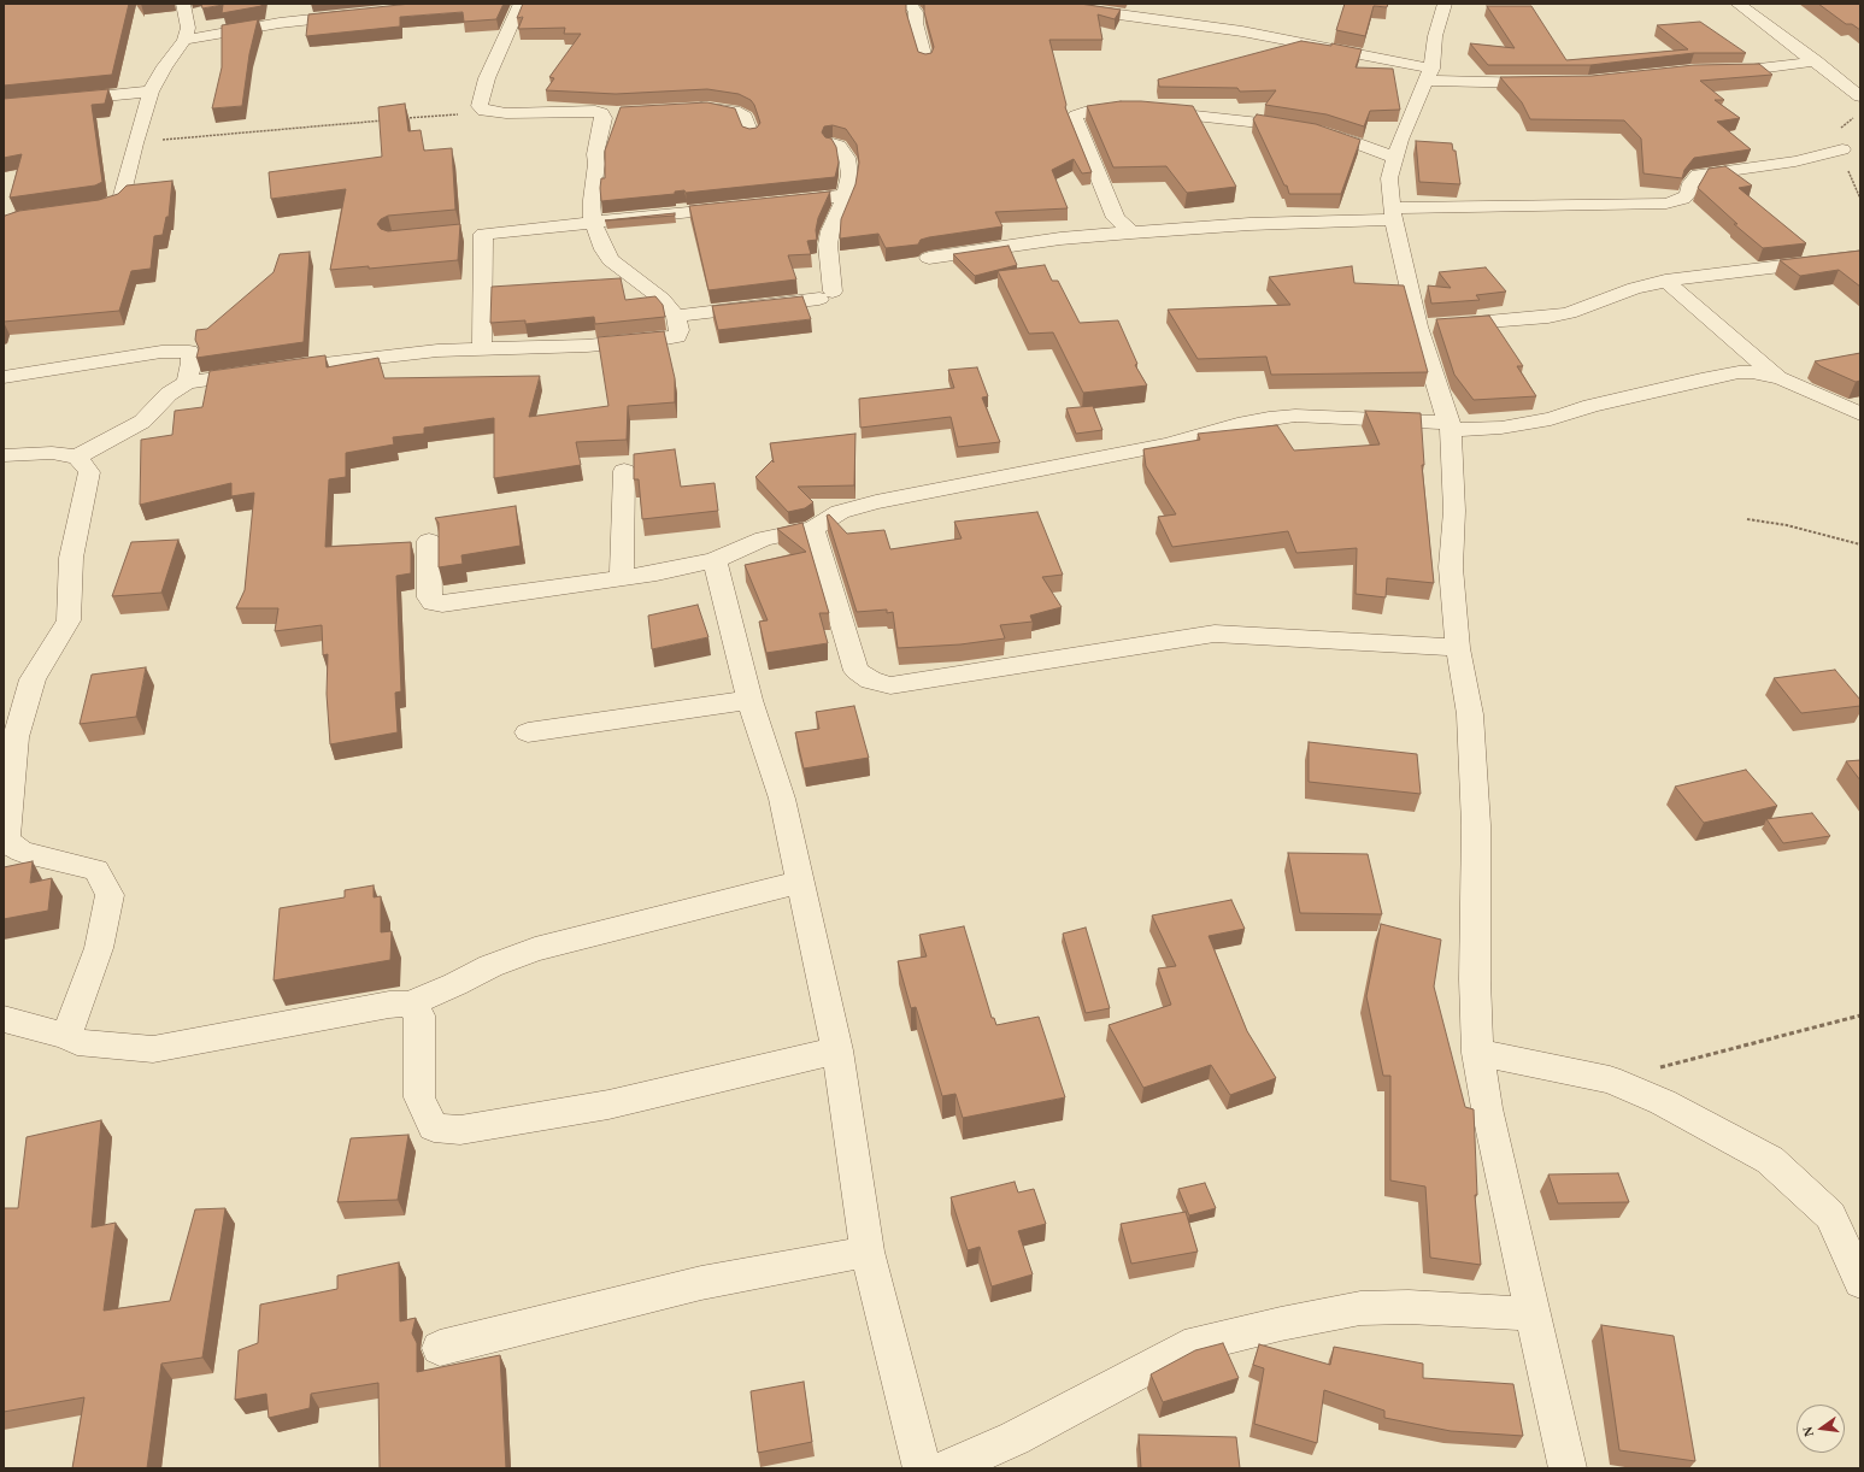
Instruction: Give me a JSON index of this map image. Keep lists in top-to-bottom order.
{
  "north": "left"
}
